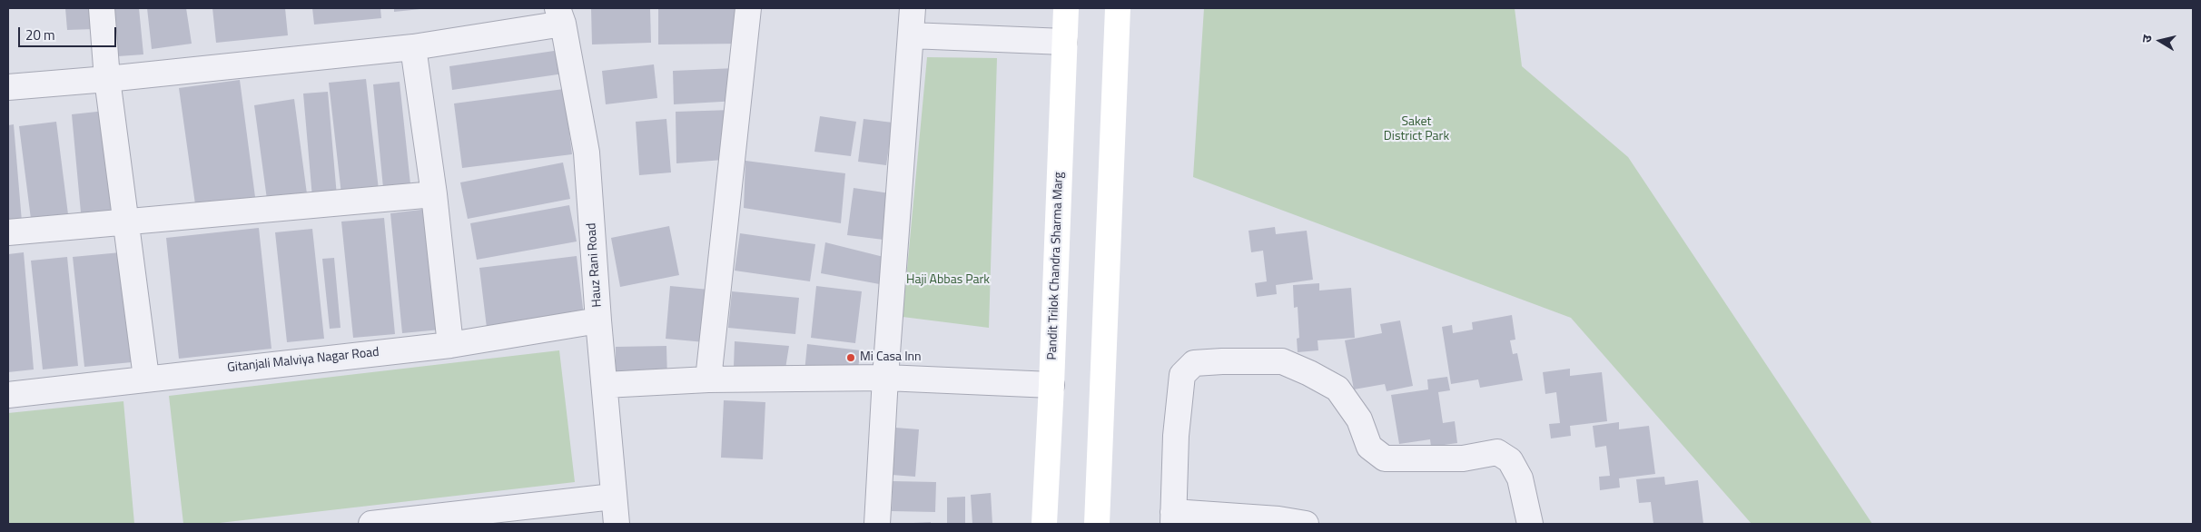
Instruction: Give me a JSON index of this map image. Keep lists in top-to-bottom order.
{
  "streets": {
    "main road": ["Pandit Trilok Chandra Sharma Marg"],
    "street": ["Hauz Rani Road", "Gitanjali Malviya Nagar Road"]
  },
  "crossings": [
    ["Hauz Rani Road", "Gitanjali Malviya Nagar Road"]
  ],
  "parks": ["Saket District Park", "Haji Abbas Park"],
  "places": ["Mi Casa Inn"],
  "scale_bar": "20 m",
  "north": "left"
}
